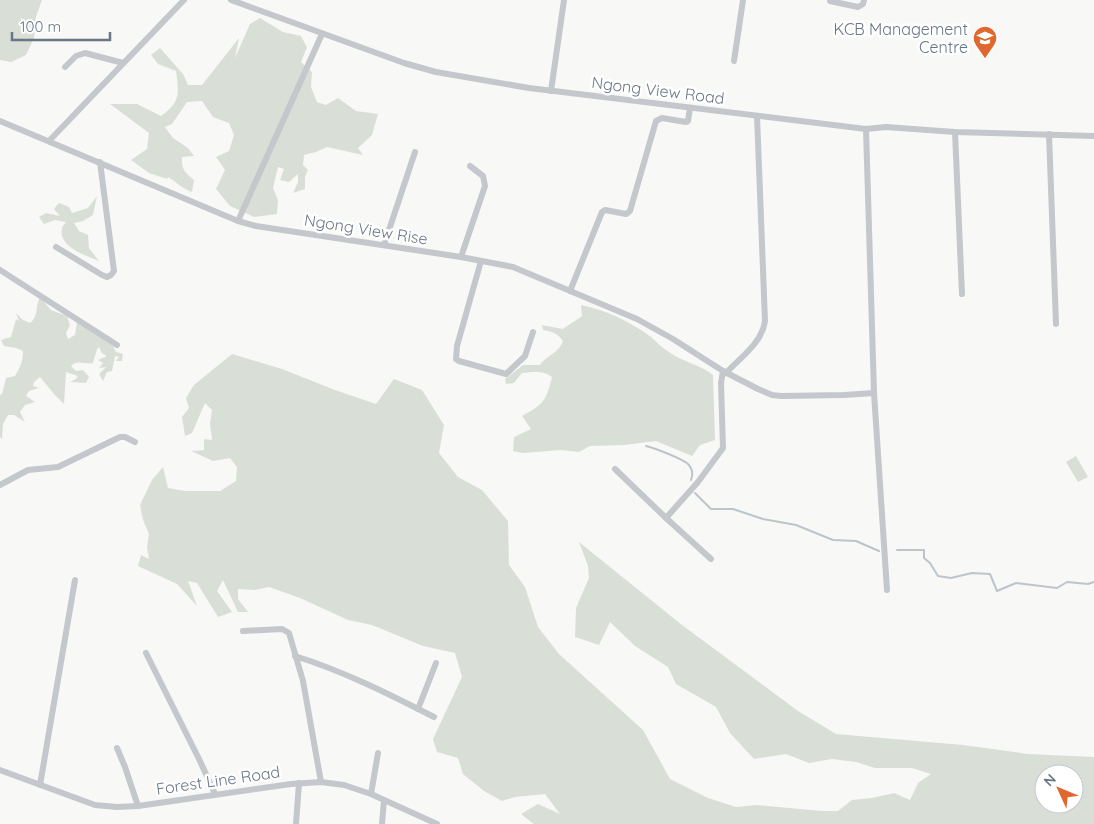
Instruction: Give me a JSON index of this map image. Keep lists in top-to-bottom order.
{
  "streets": {
    "street": ["Ngong View Road", "Ngong View Rise", "Forest Line Road"]
  },
  "places": {
    "school or university": ["KCB Management Centre"]
  },
  "scale_bar": "100 m",
  "north": "top left"
}
